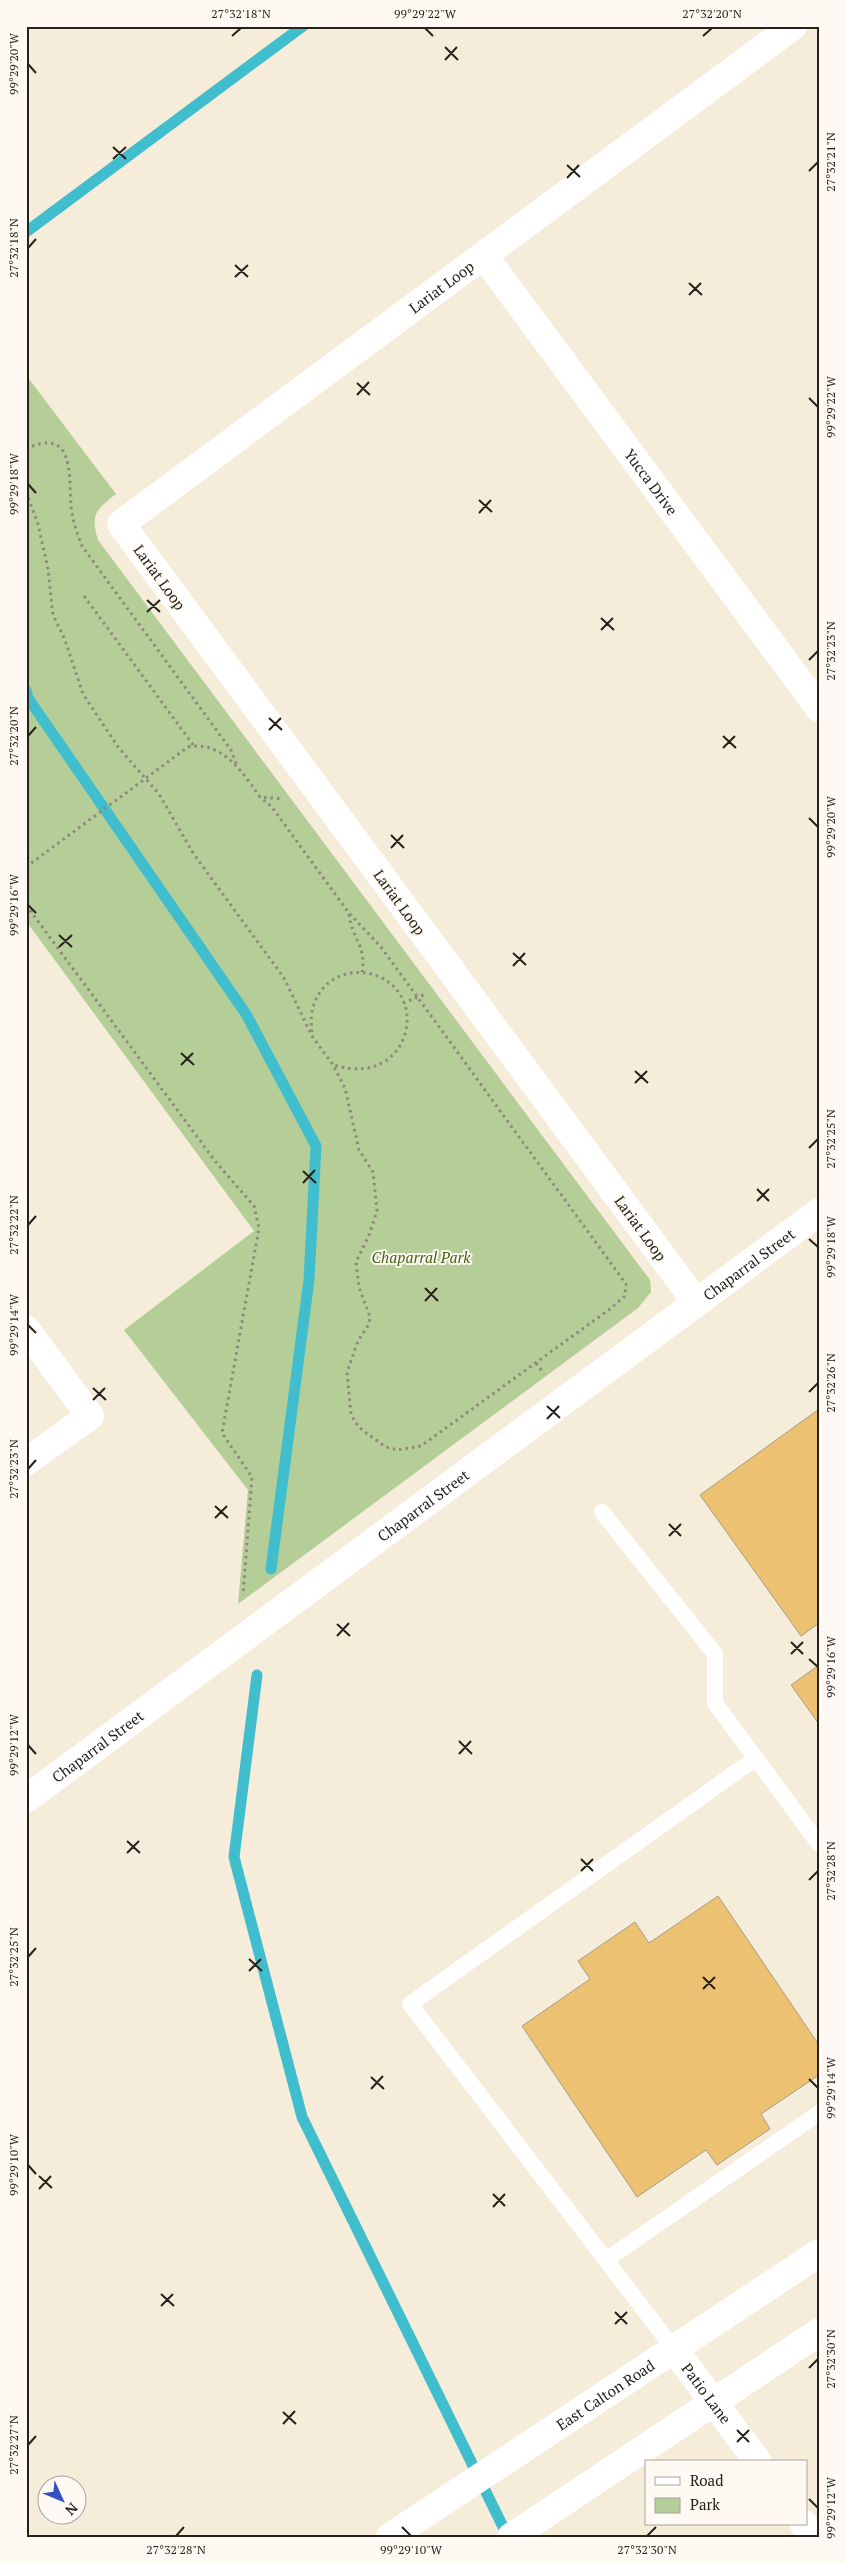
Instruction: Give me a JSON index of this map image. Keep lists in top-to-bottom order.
{
  "streets": {
    "street": [
      "Lariat Loop",
      "Yucca Drive",
      "Chaparral Street",
      "Patio Lane",
      "East Calton Road"
    ]
  },
  "crossings": [
    ["Lariat Loop", "Yucca Drive"],
    ["Lariat Loop", "Chaparral Street"],
    ["Patio Lane", "East Calton Road"]
  ],
  "parks": ["Chaparral Park"],
  "legend": ["Road", "Park"],
  "north": "bottom right",
  "coordinates": [
    "27°32'18\"N",
    "99°29'22\"W",
    "27°32'20\"N",
    "99°29'20\"W",
    "27°32'21\"N",
    "99°29'18\"W",
    "27°32'23\"N",
    "99°29'16\"W",
    "27°32'25\"N",
    "27°32'22\"N",
    "99°29'14\"W",
    "27°32'26\"N",
    "99°29'12\"W",
    "27°32'28\"N",
    "99°29'10\"W",
    "27°32'30\"N",
    "27°32'27\"N"
  ]
}
